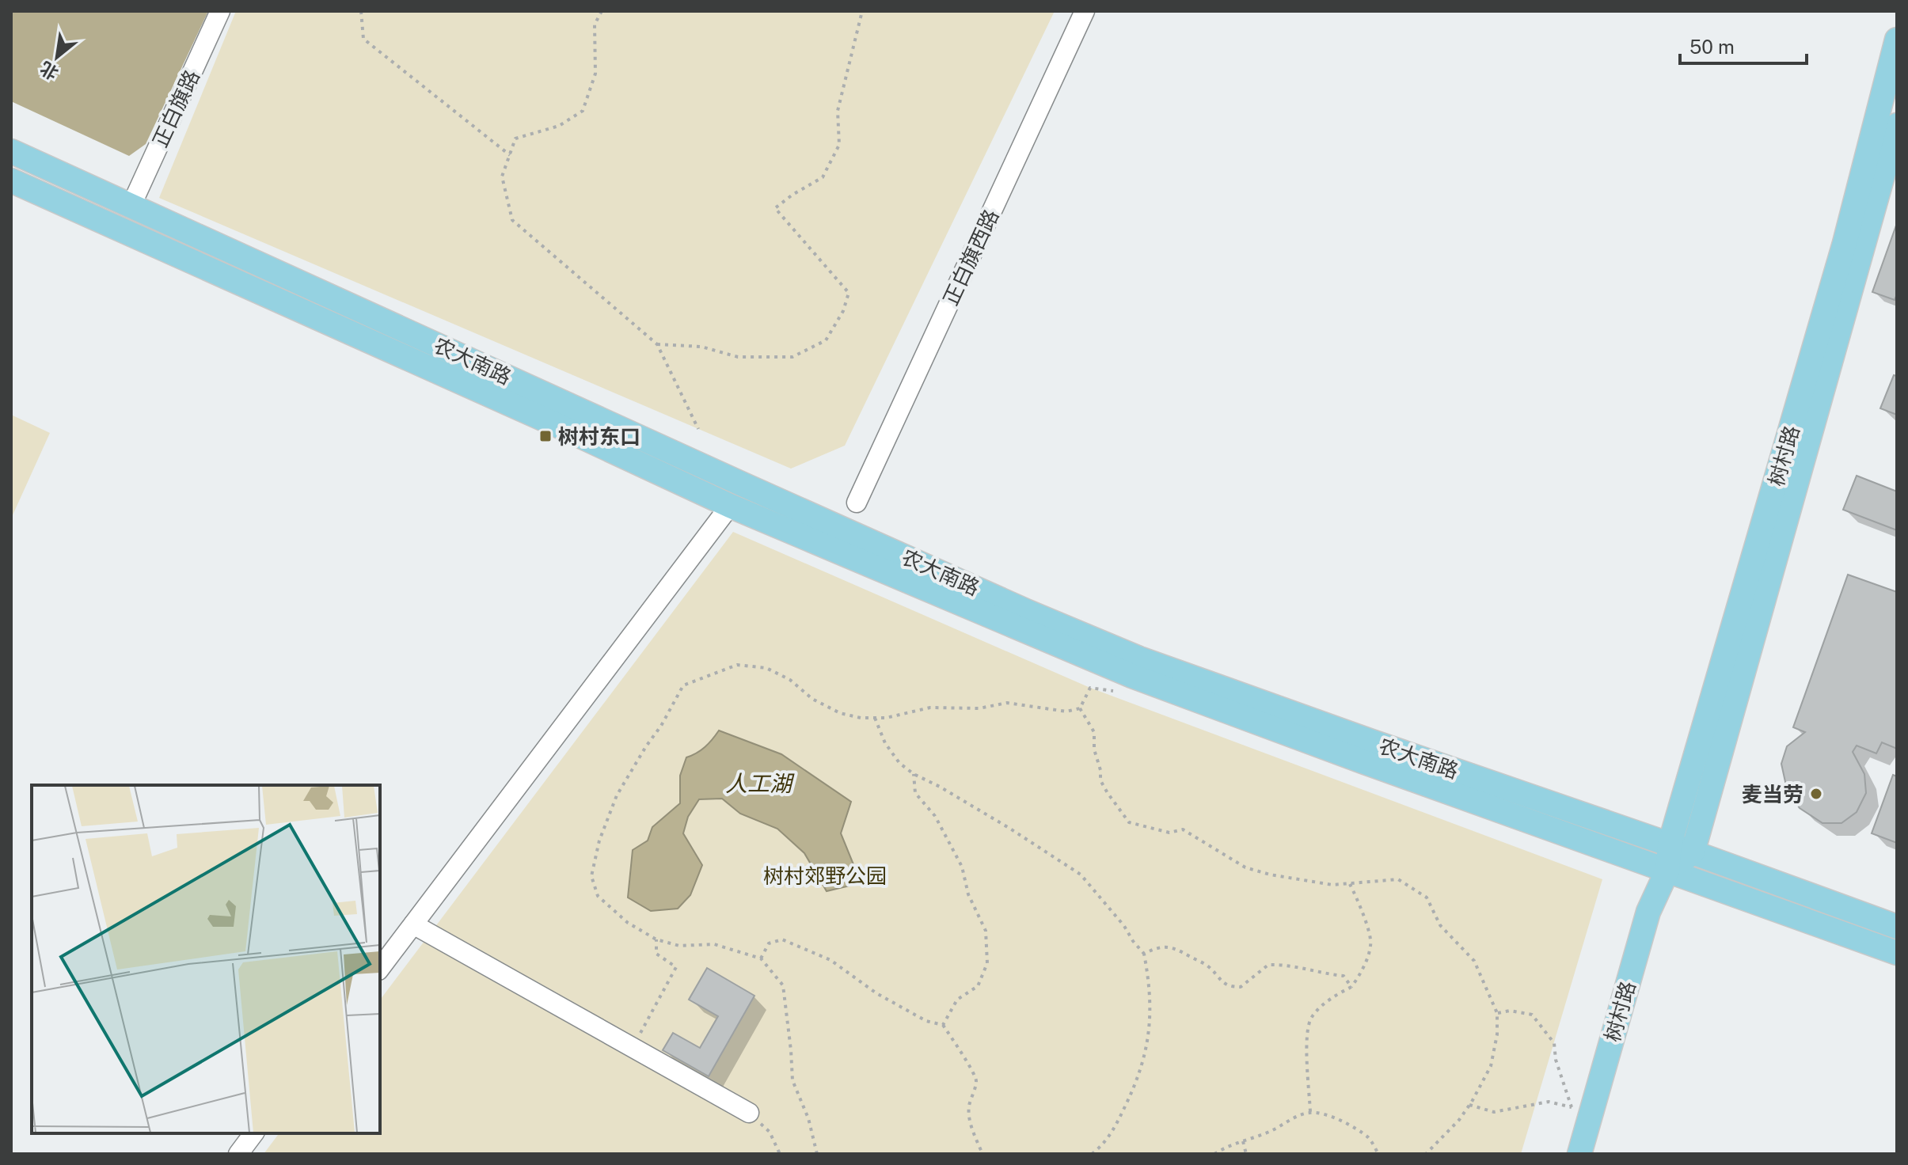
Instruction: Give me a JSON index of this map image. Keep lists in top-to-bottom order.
{
  "streets": {
    "main road": ["农大南路", "树村路"],
    "street": ["正白旗路", "正白旗西路"]
  },
  "crossings": [
    ["正白旗路", "农大南路"],
    ["农大南路", "树村路"]
  ],
  "water": ["人工湖"],
  "parks": ["树村郊野公园"],
  "places": {
    "transit": ["树村东口"],
    "other": ["麦当劳"]
  },
  "scale_bar": "50 m",
  "north": "bottom left"
}
